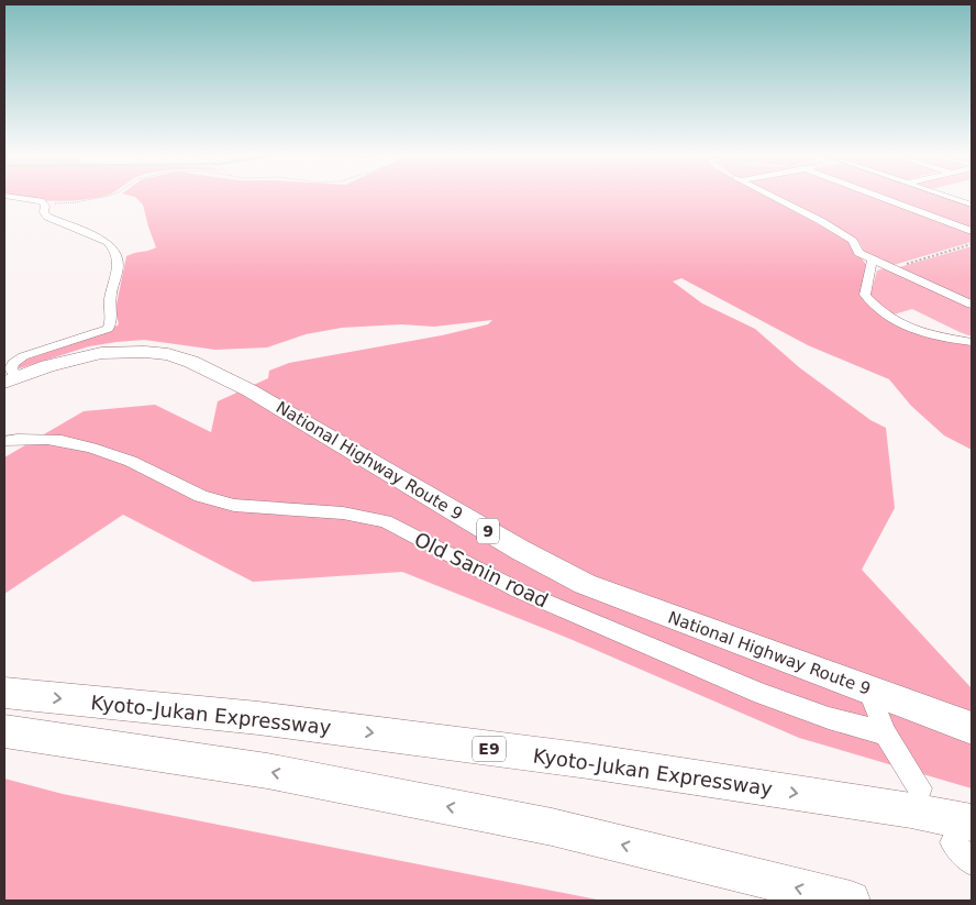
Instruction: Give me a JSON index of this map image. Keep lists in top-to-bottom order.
{
  "streets": {
    "highway": [
      "National Highway Route 9",
      "9",
      "Kyoto-Jukan Expressway",
      "E9"
    ],
    "street": ["Old Sanin road"]
  }
}
